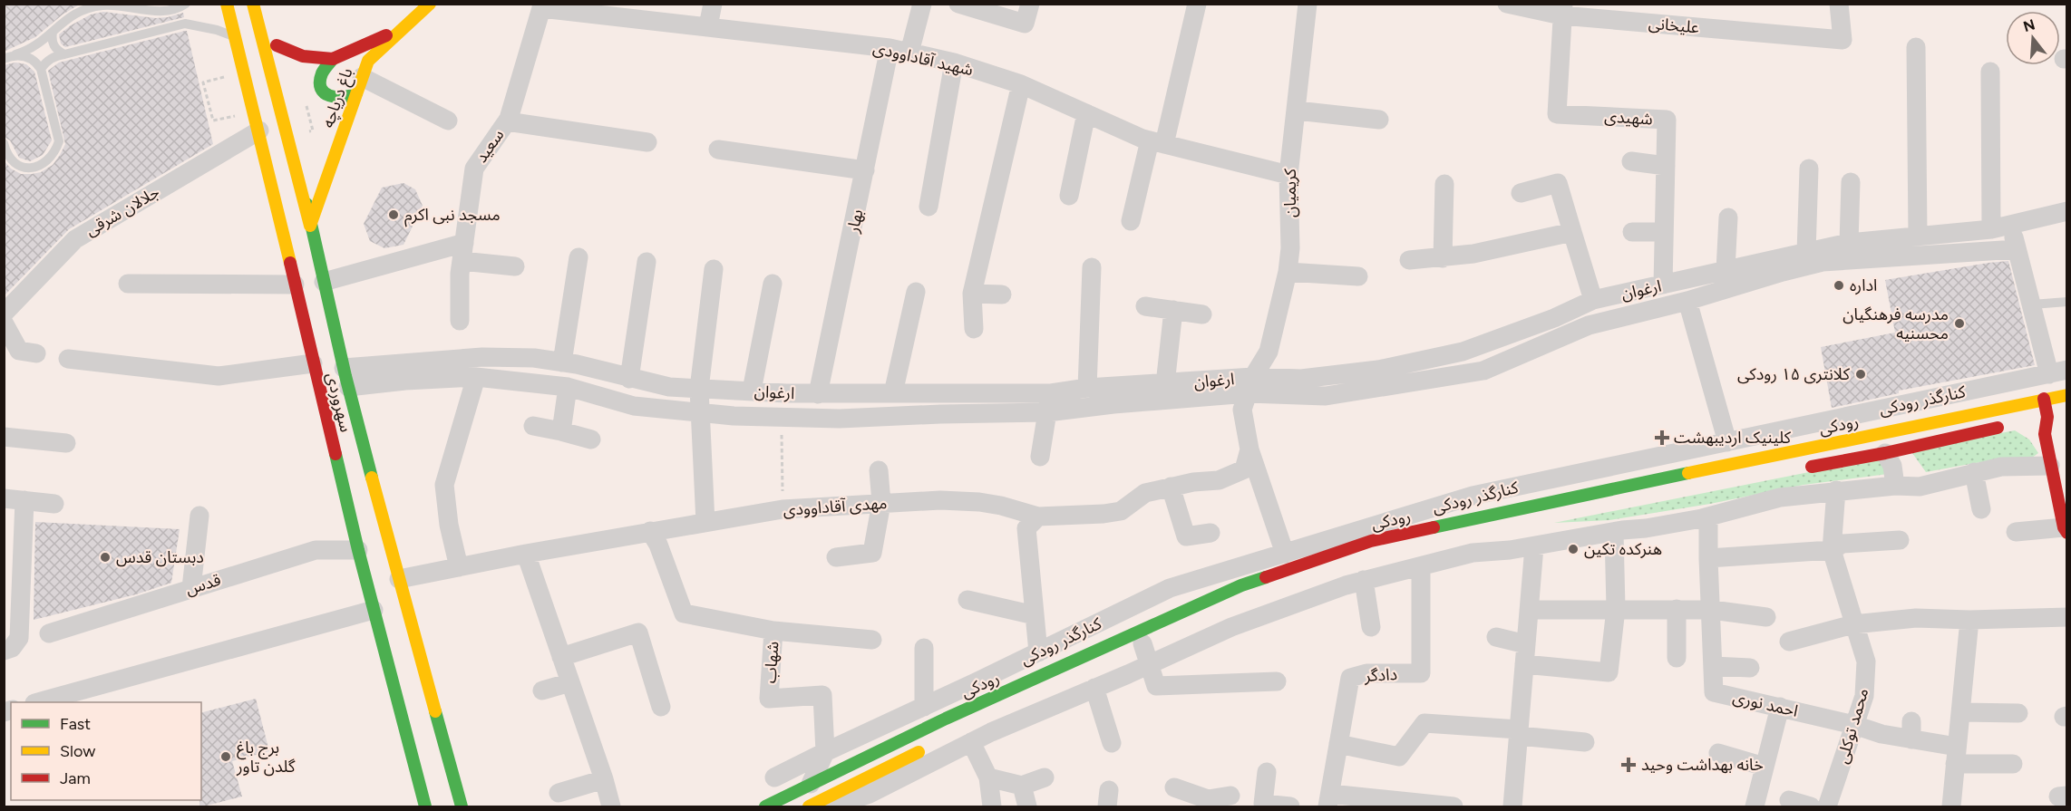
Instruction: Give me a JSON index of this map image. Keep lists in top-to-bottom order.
{
  "streets": {
    "main road": ["باغ دریاچه", "سهروردی", "رودکی"],
    "street": [
      "علیخانی",
      "شهید آقاداوودی",
      "شهیدی",
      "سعید",
      "کریمیان",
      "جلالان شرقی",
      "بهار",
      "ارغوان",
      "کنارگذر رودکی",
      "مهدی آقاداوودی",
      "قدس",
      "شهاب",
      "دادگر",
      "احمد نوری",
      "محمد توکلی"
    ]
  },
  "crossings": [
    ["علیخانی", "شهیدی"],
    ["شهید آقاداوودی", "سعید"],
    ["شهید آقاداوودی", "کریمیان"],
    ["شهید آقاداوودی", "بهار"],
    ["باغ دریاچه", "سهروردی"],
    ["شهیدی", "ارغوان"],
    ["کریمیان", "ارغوان"],
    ["جلالان شرقی", "سهروردی"],
    ["بهار", "ارغوان"],
    ["ارغوان", "سهروردی"],
    ["کنارگذر رودکی", "شهاب"],
    ["سهروردی", "مهدی آقاداوودی"],
    ["سهروردی", "قدس"],
    ["مهدی آقاداوودی", "شهاب"],
    ["احمد نوری", "محمد توکلی"]
  ],
  "places": {
    "other": [
      "مسجد نبی اکرم",
      "اداره",
      "مدرسه فرهنگیان محسنیه",
      "کلانتری ۱۵ رودکی",
      "هنرکده تکین",
      "دبستان قدس",
      "برج باغ گلدن تاور"
    ],
    "health": ["کلینیک اردیبهشت", "خانه بهداشت وحید"]
  },
  "legend": ["Fast", "Slow", "Jam"],
  "north": "top"
}
